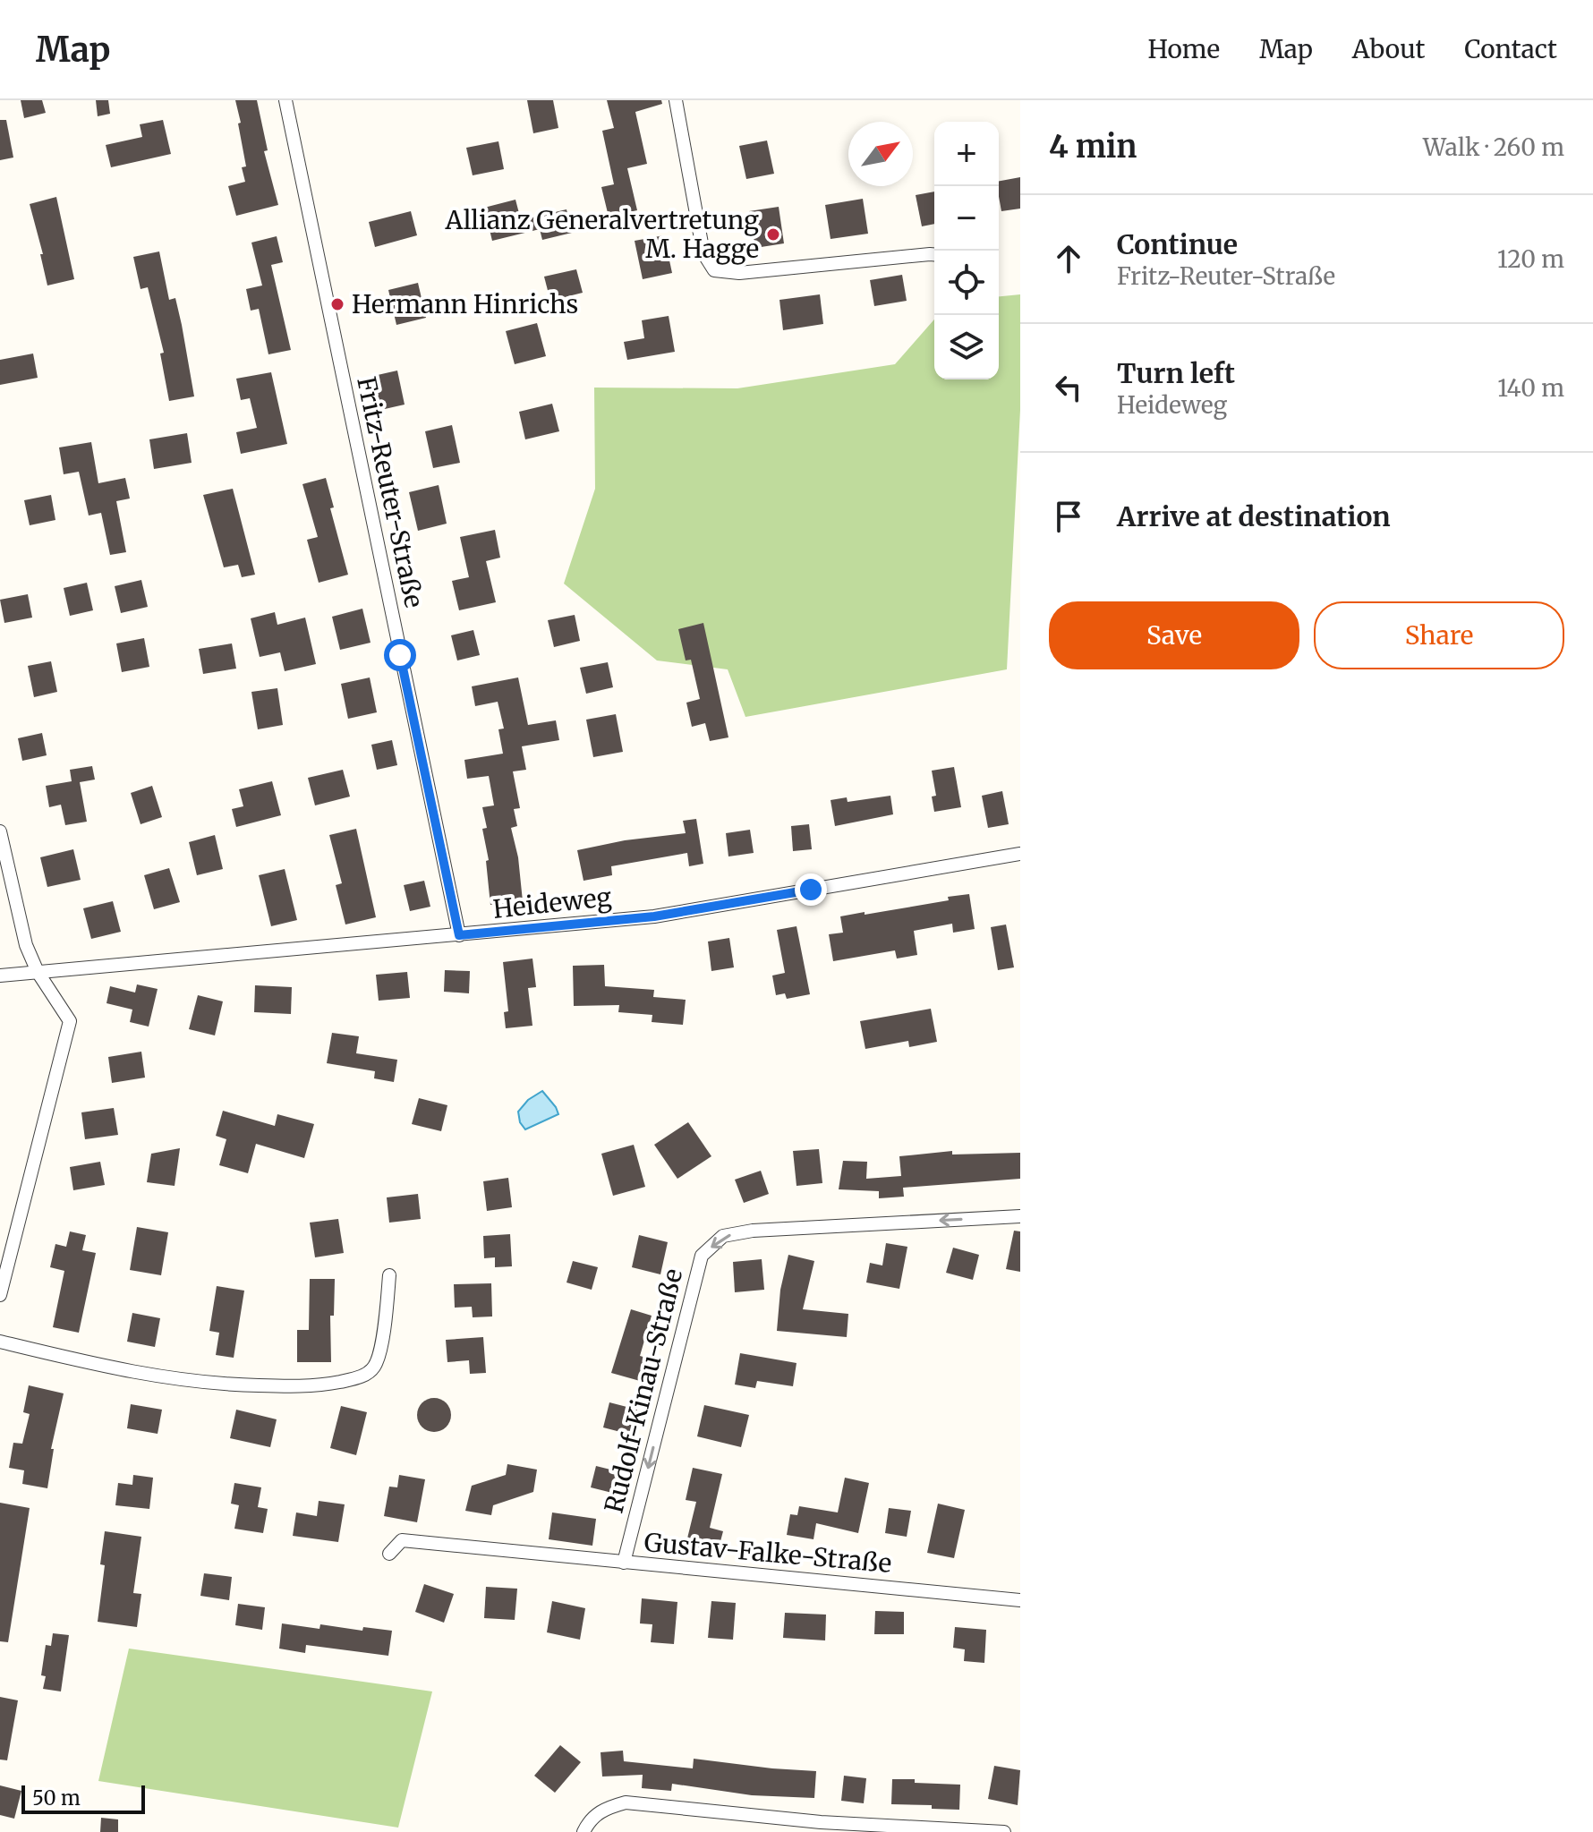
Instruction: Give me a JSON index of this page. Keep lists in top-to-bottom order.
{
  "streets": {
    "street": [
      "Fritz-Reuter-Straße",
      "Heideweg",
      "Rudolf-Kinau-Straße",
      "Gustav-Falke-Straße"
    ]
  },
  "crossings": [
    ["Fritz-Reuter-Straße", "Heideweg"],
    ["Rudolf-Kinau-Straße", "Gustav-Falke-Straße"]
  ],
  "one_way": ["Rudolf-Kinau-Straße"],
  "places": ["Allianz Generalvertretung M. Hagge", "Hermann Hinrichs"],
  "scale_bar": "50 m",
  "north": "top right",
  "page": {
    "header": "Map",
    "nav": [
      "Home",
      "Map",
      "About",
      "Contact"
    ],
    "heading": ["4 min", "Walk · 260 m"],
    "map_buttons": ["+", "−"],
    "list": [
      ["Continue", "Fritz-Reuter-Straße", "120 m"],
      ["Turn left", "Heideweg", "140 m"],
      "Arrive at destination"
    ],
    "buttons": ["Save", "Share"],
    "scale": "50 m"
  }
}
